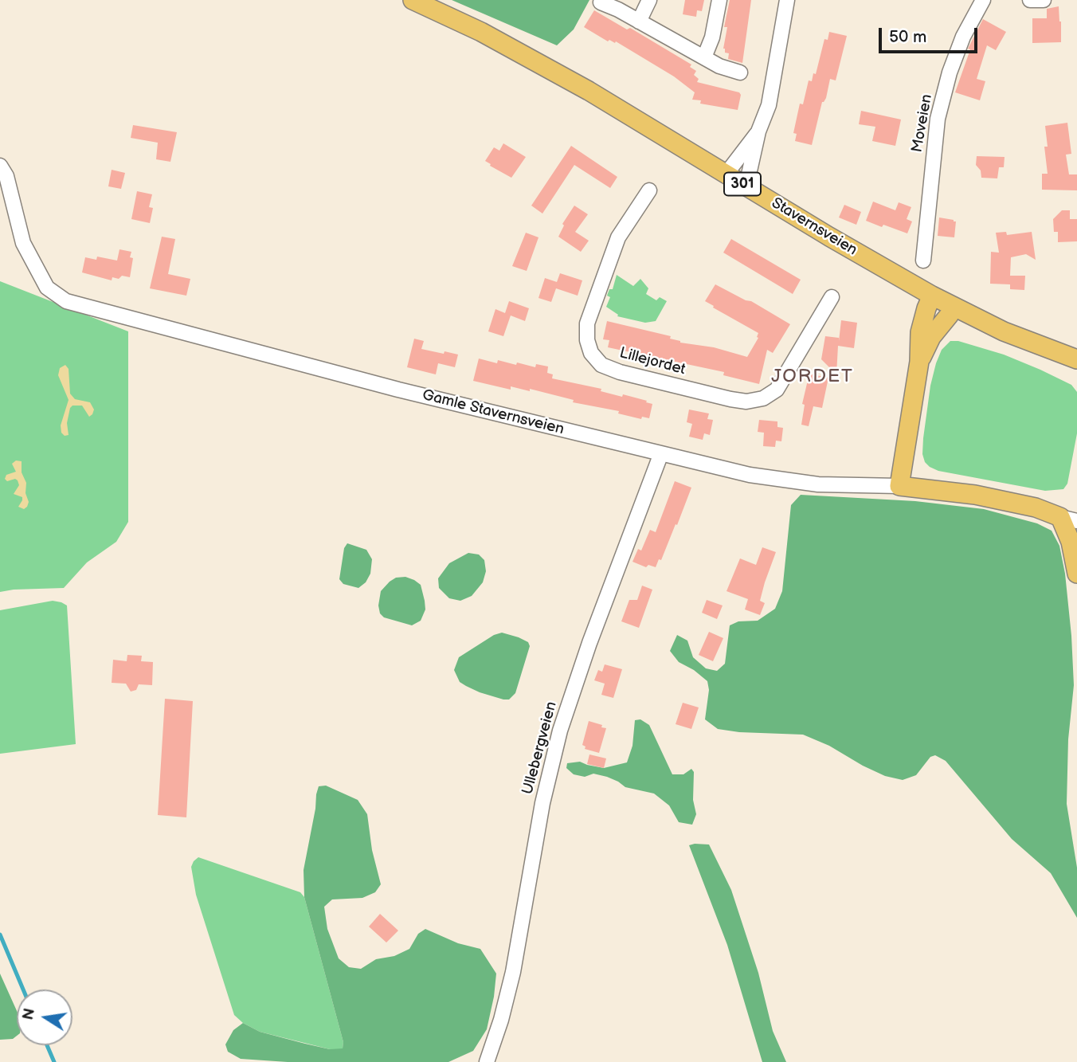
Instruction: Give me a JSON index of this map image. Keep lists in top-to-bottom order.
{
  "streets": {
    "main road": ["301", "Stavernsveien", "Gamle Stavernsveien"],
    "street": ["Moveien", "Lillejordet", "Ullebergveien"]
  },
  "crossings": [
    ["Gamle Stavernsveien", "Ullebergveien"]
  ],
  "districts": ["JORDET"],
  "scale_bar": "50 m",
  "north": "left"
}
